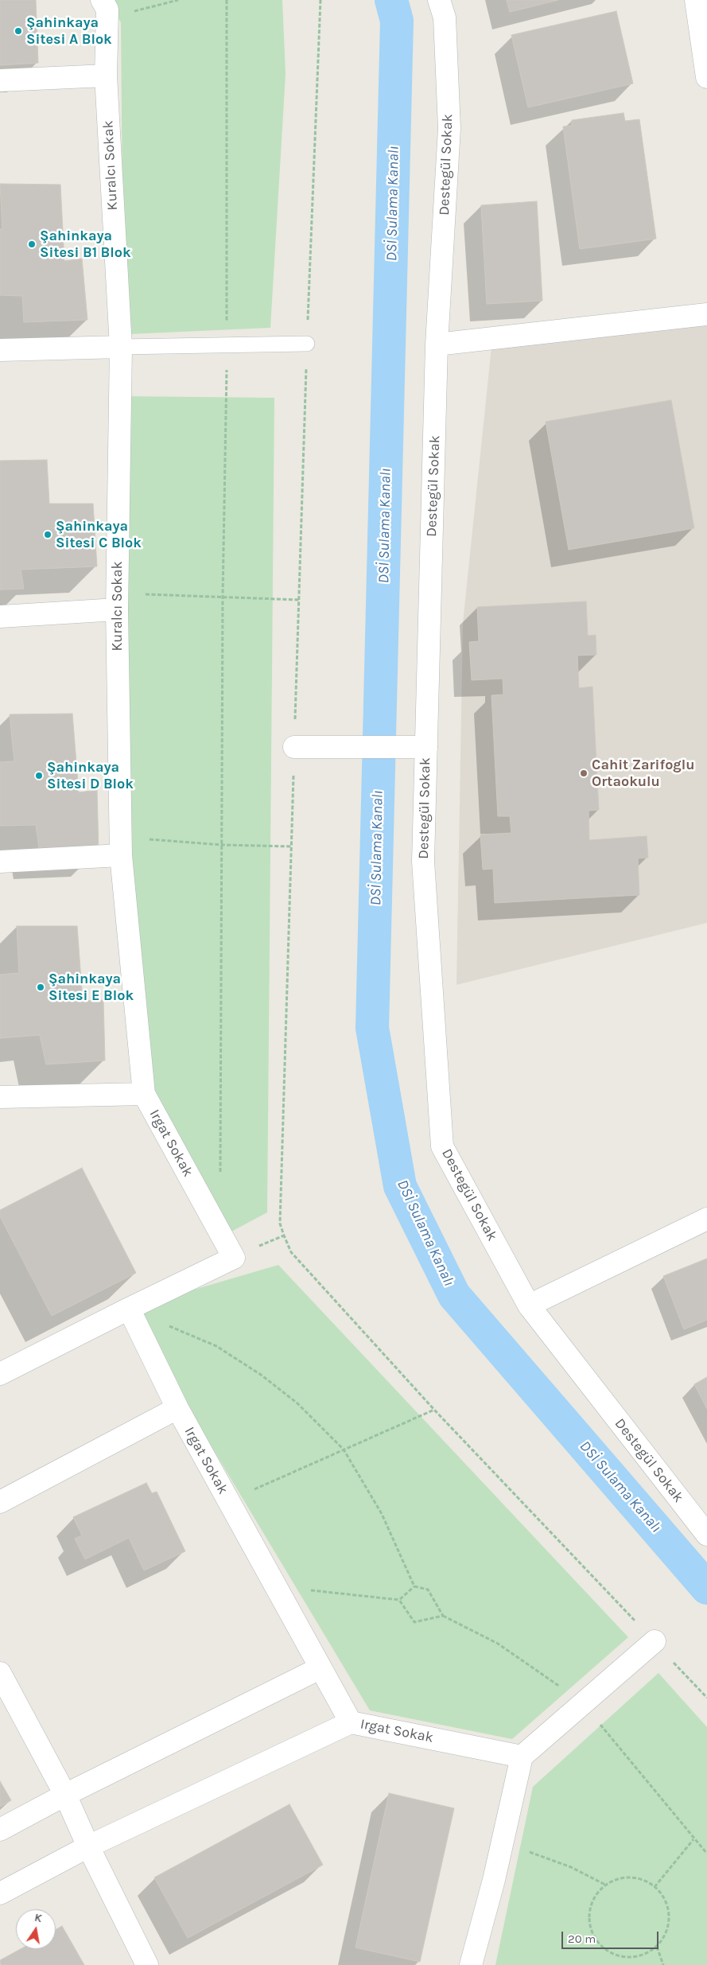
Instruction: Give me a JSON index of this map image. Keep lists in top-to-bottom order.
{
  "streets": {
    "street": ["Destegül Sokak", "Kuralcı Sokak", "Irgat Sokak"]
  },
  "crossings": [
    ["Kuralcı Sokak", "Irgat Sokak"]
  ],
  "water": ["DSİ Sulama Kanalı"],
  "places": [
    "Şahinkaya Sitesi A Blok",
    "Şahinkaya Sitesi B1 Blok",
    "Şahinkaya Sitesi C Blok",
    "Cahit Zarifoglu Ortaokulu",
    "Şahinkaya Sitesi D Blok",
    "Şahinkaya Sitesi E Blok"
  ],
  "scale_bar": "20 m",
  "north": "top"
}
